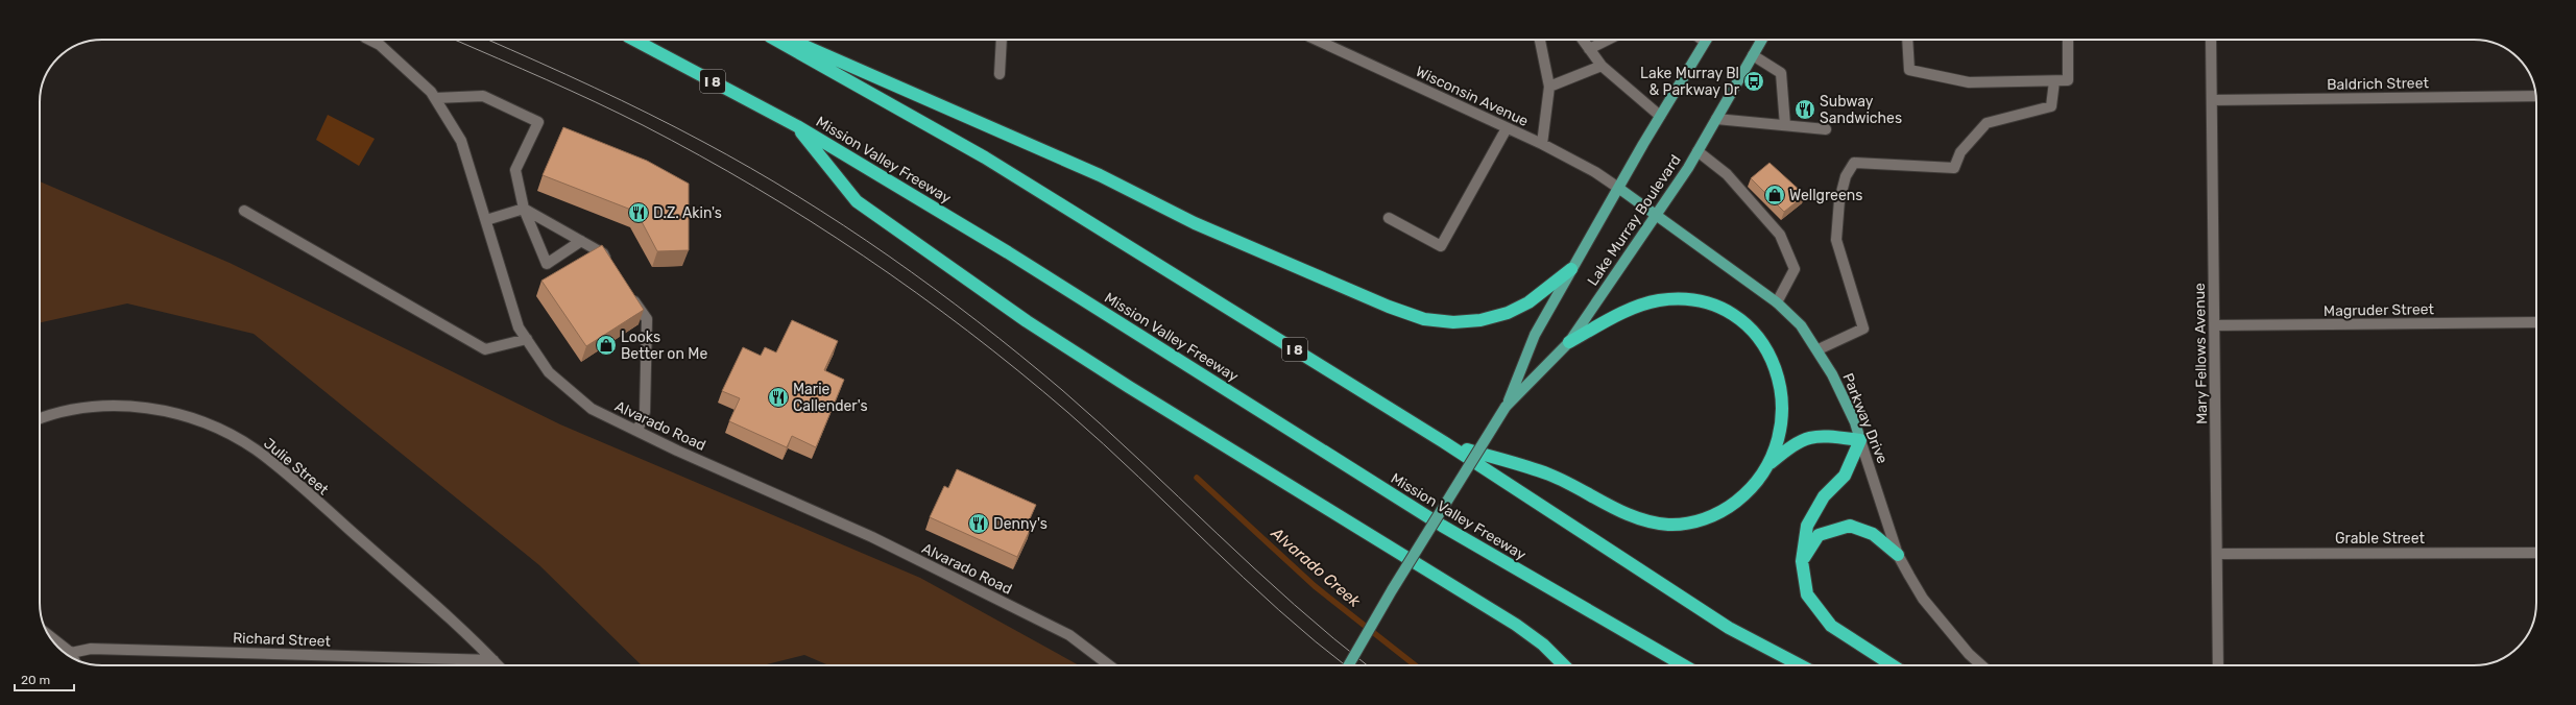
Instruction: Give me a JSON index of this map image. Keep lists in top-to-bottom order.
{
  "streets": {
    "highway": ["I 8", "Mission Valley Freeway"],
    "main road": ["Lake Murray Boulevard", "Parkway Drive"],
    "street": [
      "Baldrich Street",
      "Wisconsin Avenue",
      "Magruder Street",
      "Mary Fellows Avenue",
      "Alvarado Road",
      "Julie Street",
      "Grable Street",
      "Richard Street"
    ]
  },
  "crossings": [
    ["Baldrich Street", "Mary Fellows Avenue"],
    ["Wisconsin Avenue", "Lake Murray Boulevard"],
    ["Wisconsin Avenue", "Parkway Drive"],
    ["Lake Murray Boulevard", "Parkway Drive"],
    ["Magruder Street", "Mary Fellows Avenue"],
    ["Mary Fellows Avenue", "Grable Street"],
    ["Julie Street", "Richard Street"]
  ],
  "water": ["Alvarado Creek"],
  "places": {
    "bus stop": ["Lake Murray Bl & Parkway Dr"],
    "restaurant": [
      "Subway Sandwiches",
      "D.Z. Akin's",
      "Marie Callender's",
      "Denny's"
    ],
    "shop": ["Wellgreens", "Looks Better on Me"]
  },
  "scale_bar": "20 m"
}
